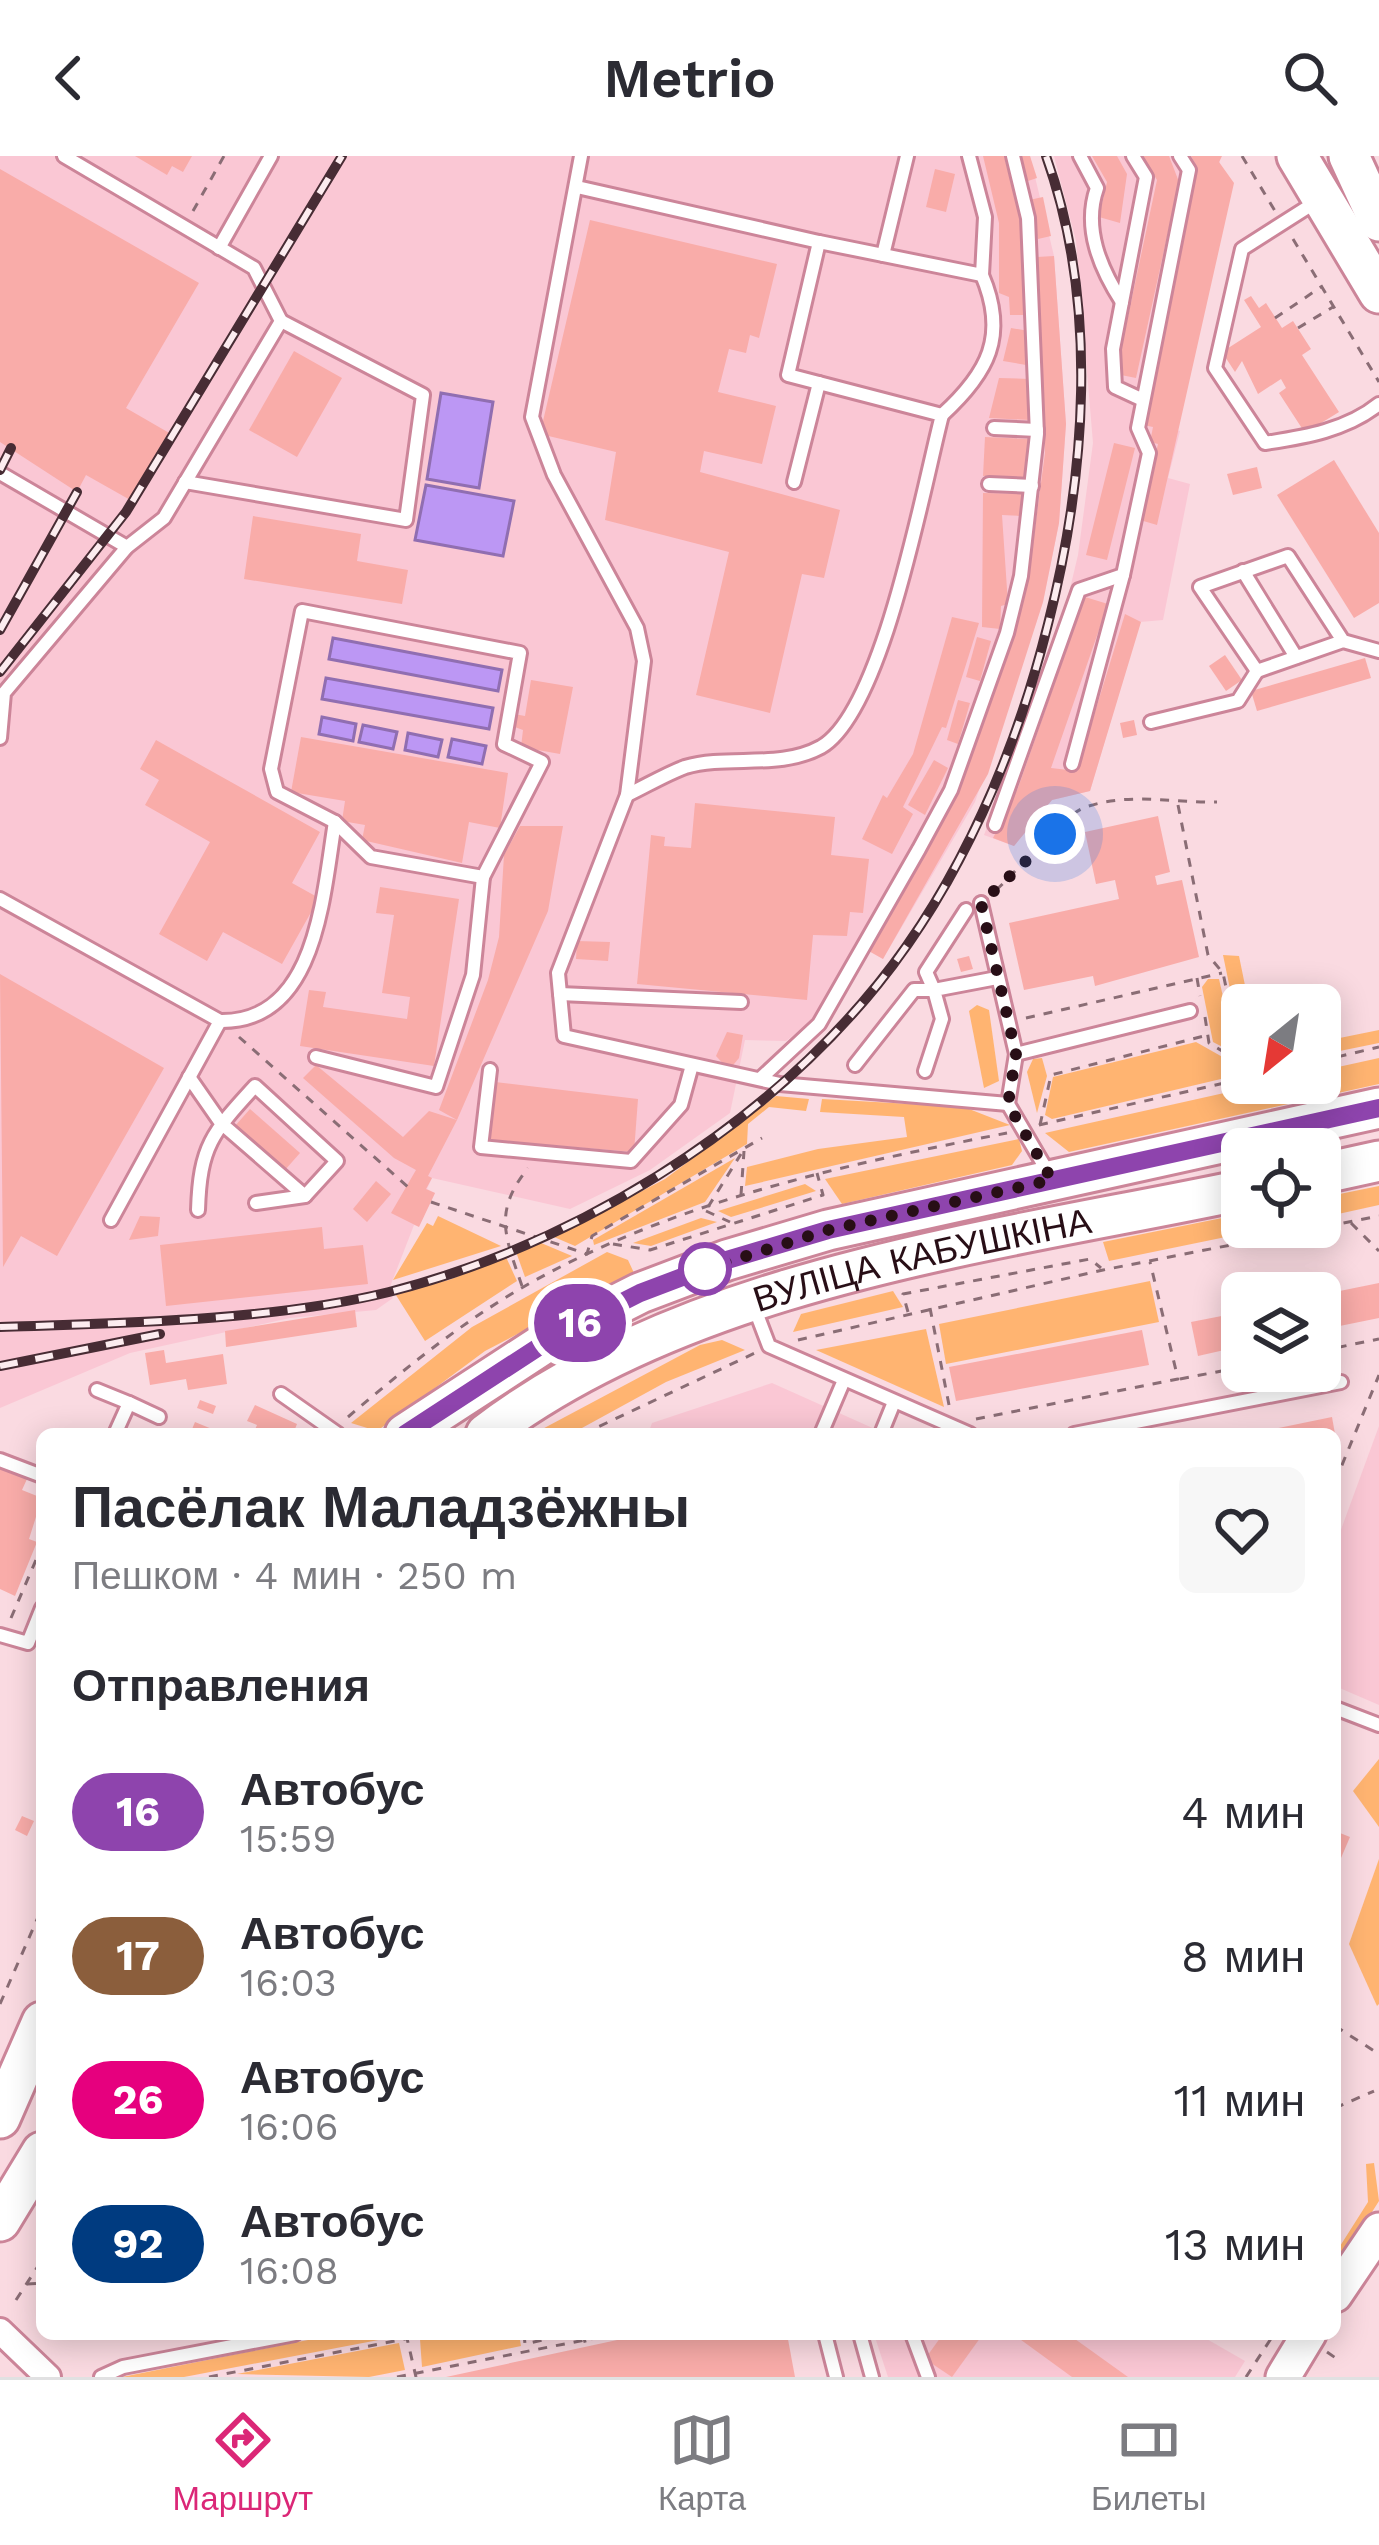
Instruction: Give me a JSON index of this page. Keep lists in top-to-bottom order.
{
  "streets": {
    "main road": ["ВУЛІЦА КАБУШКІНА"]
  },
  "lines": ["bus line 16"],
  "north": "bottom left",
  "page": {
    "header": "Metrio",
    "on_map": "16",
    "heading": [
      ["Пасёлак Маладзёжны", "Пешком · 4 мин · 250 m"],
      "Отправления"
    ],
    "list": [
      {
        "mark": "16",
        "name": "Автобус",
        "note": "15:59",
        "value": "4 мин"
      },
      {
        "mark": "17",
        "name": "Автобус",
        "note": "16:03",
        "value": "8 мин"
      },
      {
        "mark": "26",
        "name": "Автобус",
        "note": "16:06",
        "value": "11 мин"
      },
      {
        "mark": "92",
        "name": "Автобус",
        "note": "16:08",
        "value": "13 мин"
      }
    ],
    "tabs": ["Маршрут", "Карта", "Билеты"]
  }
}
